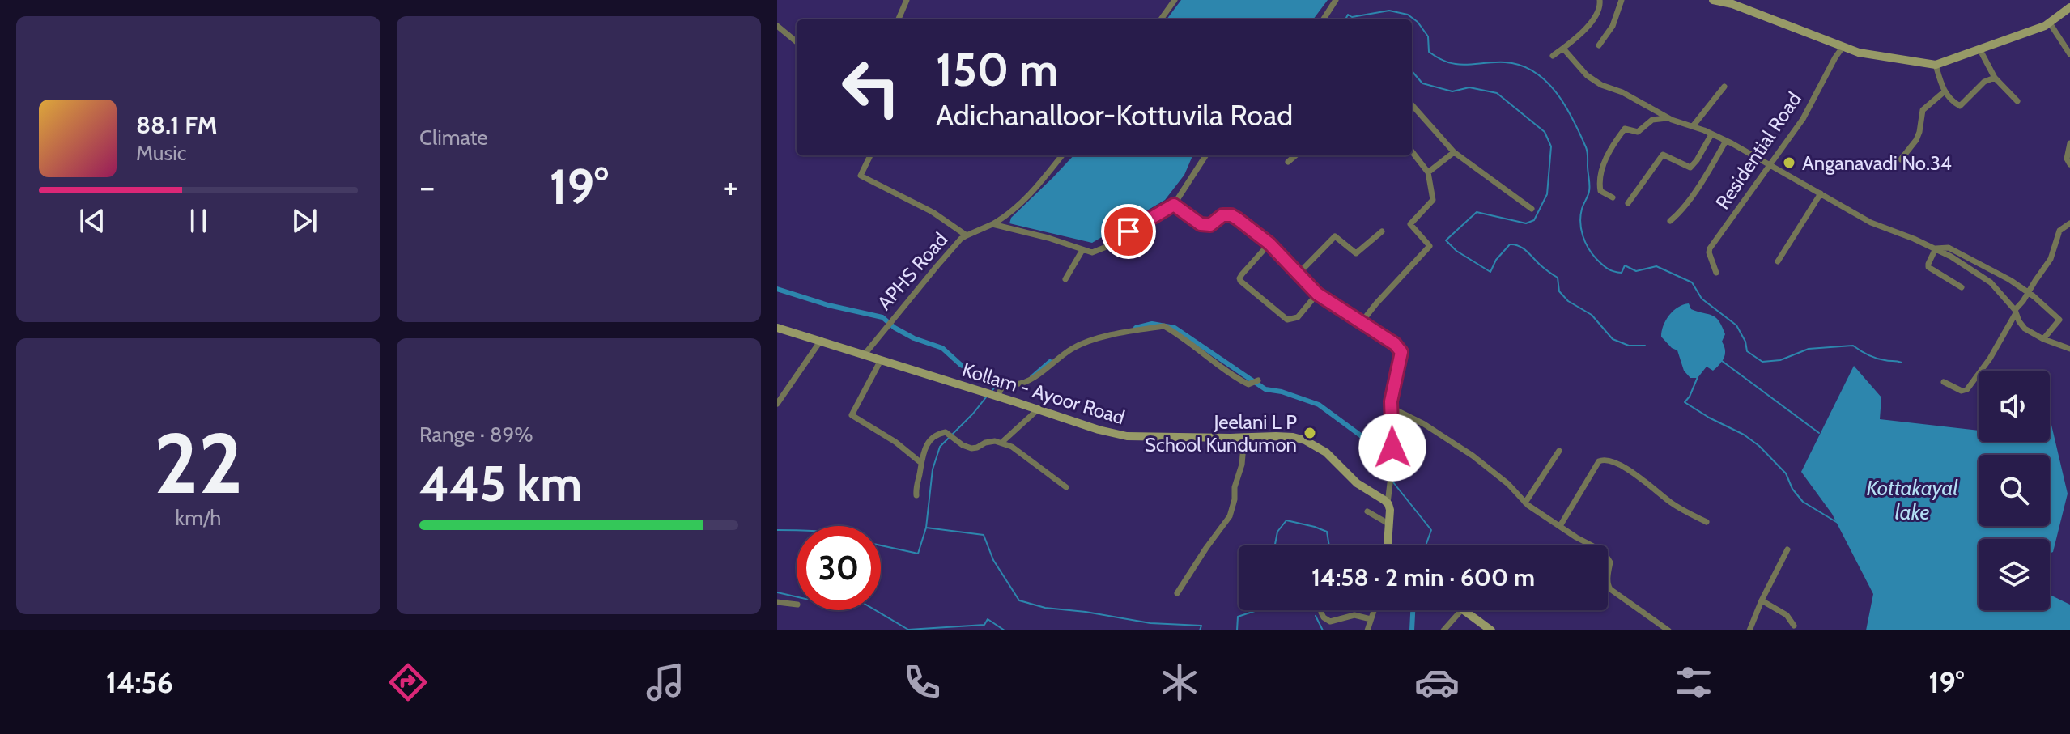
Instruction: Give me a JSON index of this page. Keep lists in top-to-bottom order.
{
  "streets": {
    "main road": ["Kollam - Ayoor Road"],
    "street": ["Residential Road", "APHS Road"]
  },
  "crossings": [
    ["APHS Road", "Kollam - Ayoor Road"]
  ],
  "water": ["Kottakayal lake"],
  "places": ["Anganavadi No.34", "Jeelani L P School Kundumon"],
  "page": {
    "tile": [
      "Climate",
      ["22", "km/h"],
      ["Range · 89%", "445 km"]
    ],
    "turn": ["150 m", "Adichanalloor-Kottuvila Road"],
    "song": ["88.1 FM", "Music"],
    "heat": ["−", "19°", "+"],
    "limit": "30",
    "trip": "14:58 · 2 min · 600 m",
    "tabs": ["14:56", "19°"]
  }
}
